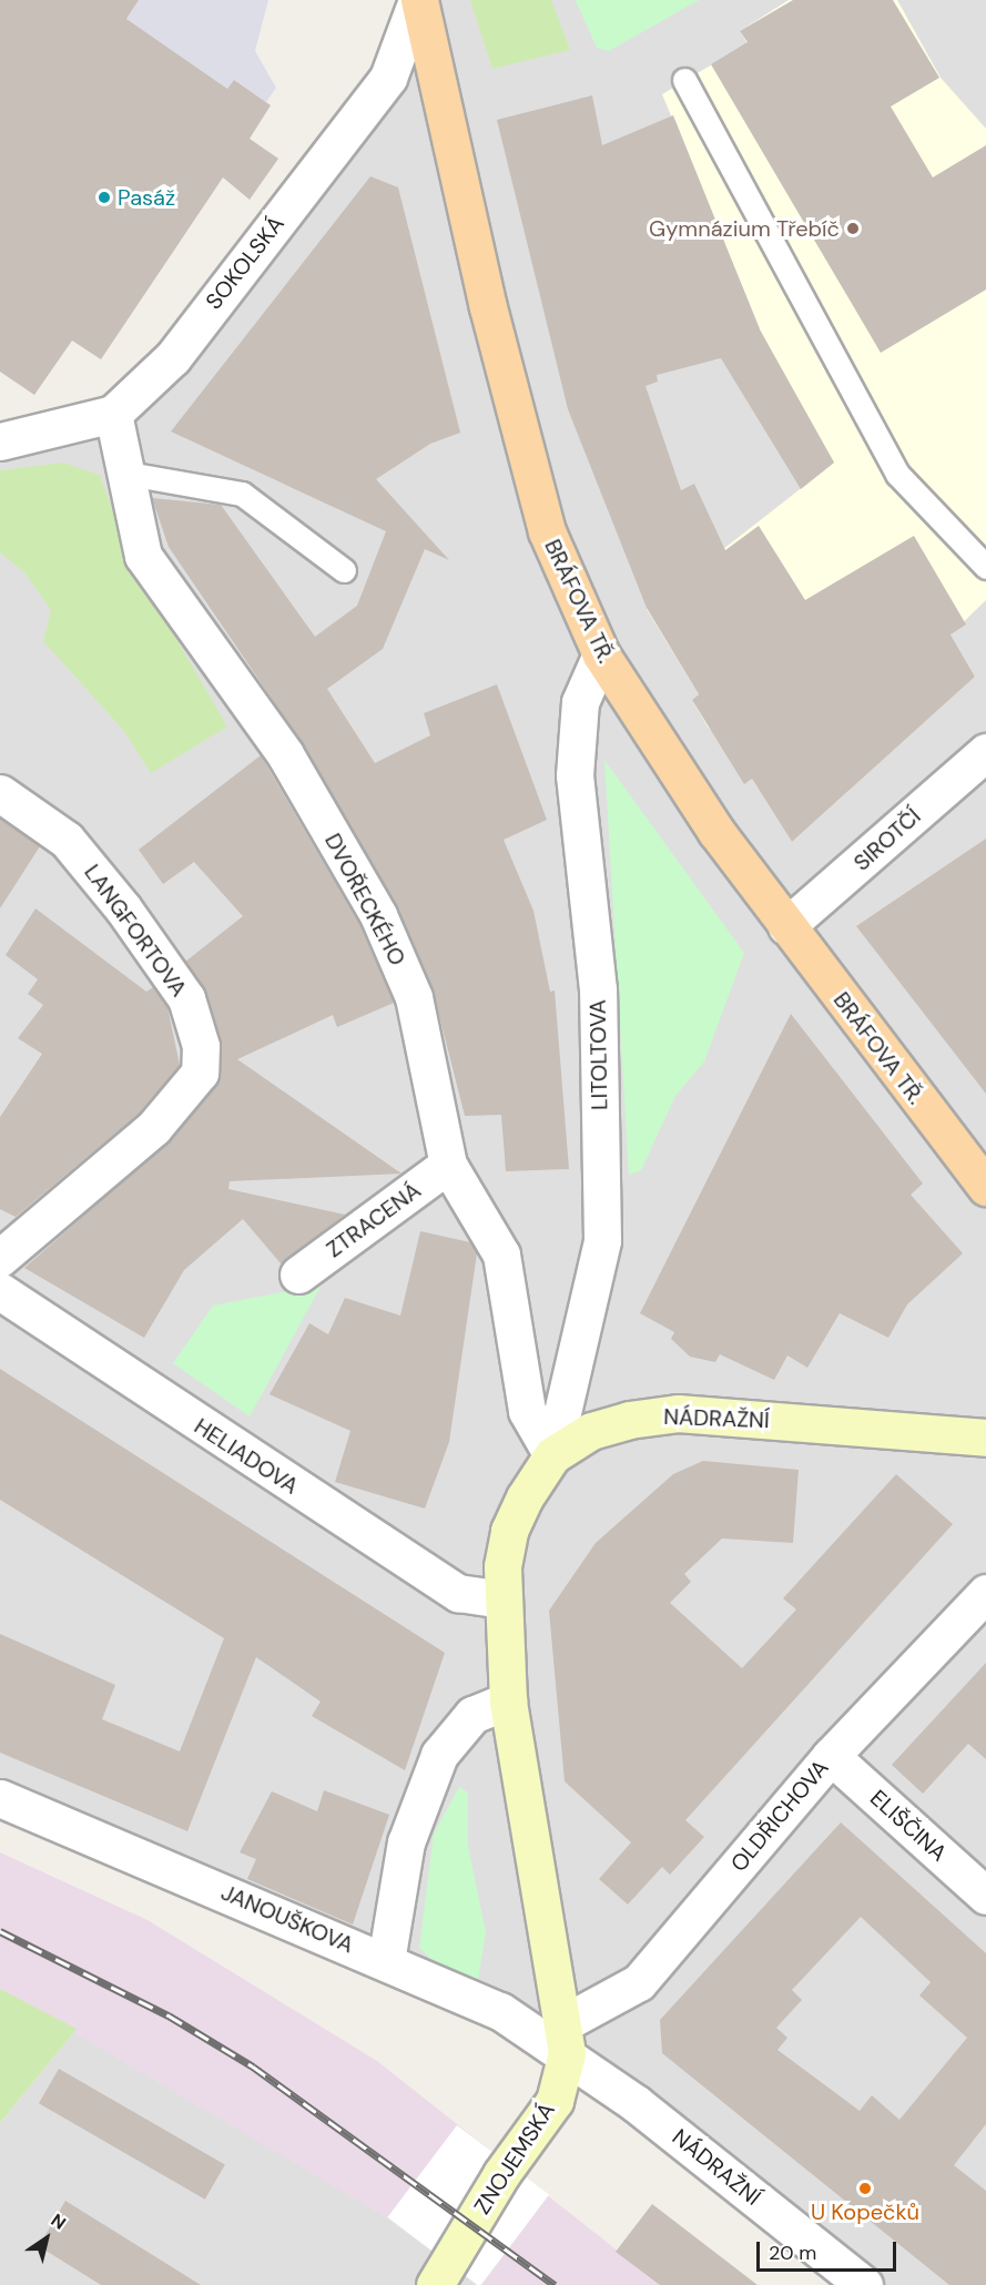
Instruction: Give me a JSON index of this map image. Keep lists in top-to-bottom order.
{
  "streets": {
    "main road": ["BRÁFOVA TŘ."],
    "street": [
      "SOKOLSKÁ",
      "SIROTČÍ",
      "DVOŘECKÉHO",
      "LANGFORTOVA",
      "LITOLTOVA",
      "ZTRACENÁ",
      "NÁDRAŽNÍ",
      "HELIADOVA",
      "OLDŘICHOVA",
      "ELIŠČINA",
      "JANOUŠKOVA",
      "ZNOJEMSKÁ"
    ]
  },
  "crossings": [
    ["SOKOLSKÁ", "BRÁFOVA TŘ."],
    ["SOKOLSKÁ", "DVOŘECKÉHO"],
    ["BRÁFOVA TŘ.", "SIROTČÍ"],
    ["BRÁFOVA TŘ.", "LITOLTOVA"],
    ["DVOŘECKÉHO", "LITOLTOVA"],
    ["DVOŘECKÉHO", "ZTRACENÁ"],
    ["DVOŘECKÉHO", "NÁDRAŽNÍ"],
    ["LITOLTOVA", "NÁDRAŽNÍ"],
    ["NÁDRAŽNÍ", "HELIADOVA"],
    ["NÁDRAŽNÍ", "OLDŘICHOVA"],
    ["NÁDRAŽNÍ", "JANOUŠKOVA"],
    ["NÁDRAŽNÍ", "ZNOJEMSKÁ"],
    ["OLDŘICHOVA", "ELIŠČINA"],
    ["OLDŘICHOVA", "JANOUŠKOVA"],
    ["OLDŘICHOVA", "ZNOJEMSKÁ"],
    ["JANOUŠKOVA", "ZNOJEMSKÁ"]
  ],
  "places": ["Pasáž", "Gymnázium Třebíč", "U Kopečků"],
  "scale_bar": "20 m",
  "north": "top right"
}
